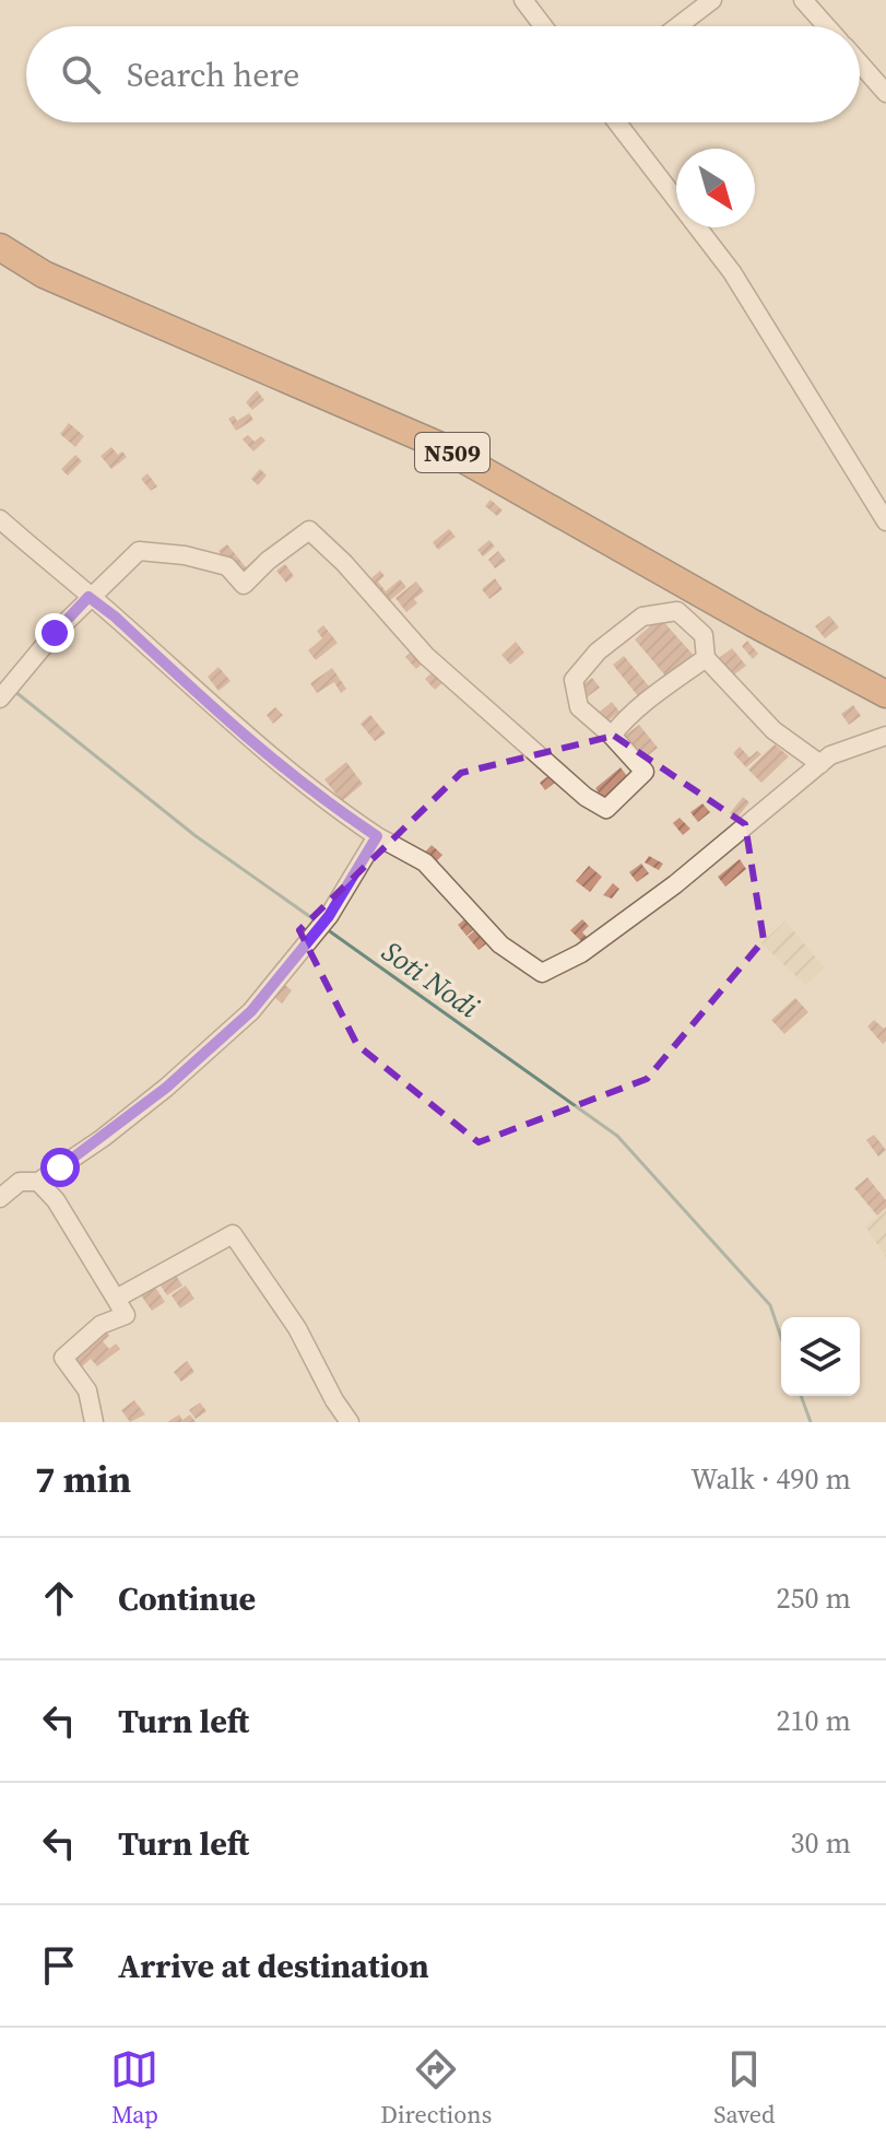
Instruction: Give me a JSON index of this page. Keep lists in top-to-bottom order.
{
  "streets": {
    "highway": ["N509"]
  },
  "water": ["Soti Nodi"],
  "north": "bottom right",
  "page": {
    "search": "Search here",
    "heading": ["7 min", "Walk · 490 m"],
    "list": [
      ["Continue", "250 m"],
      ["Turn left", "210 m"],
      ["Turn left", "30 m"],
      "Arrive at destination"
    ],
    "nav": ["Map", "Directions", "Saved"]
  }
}
